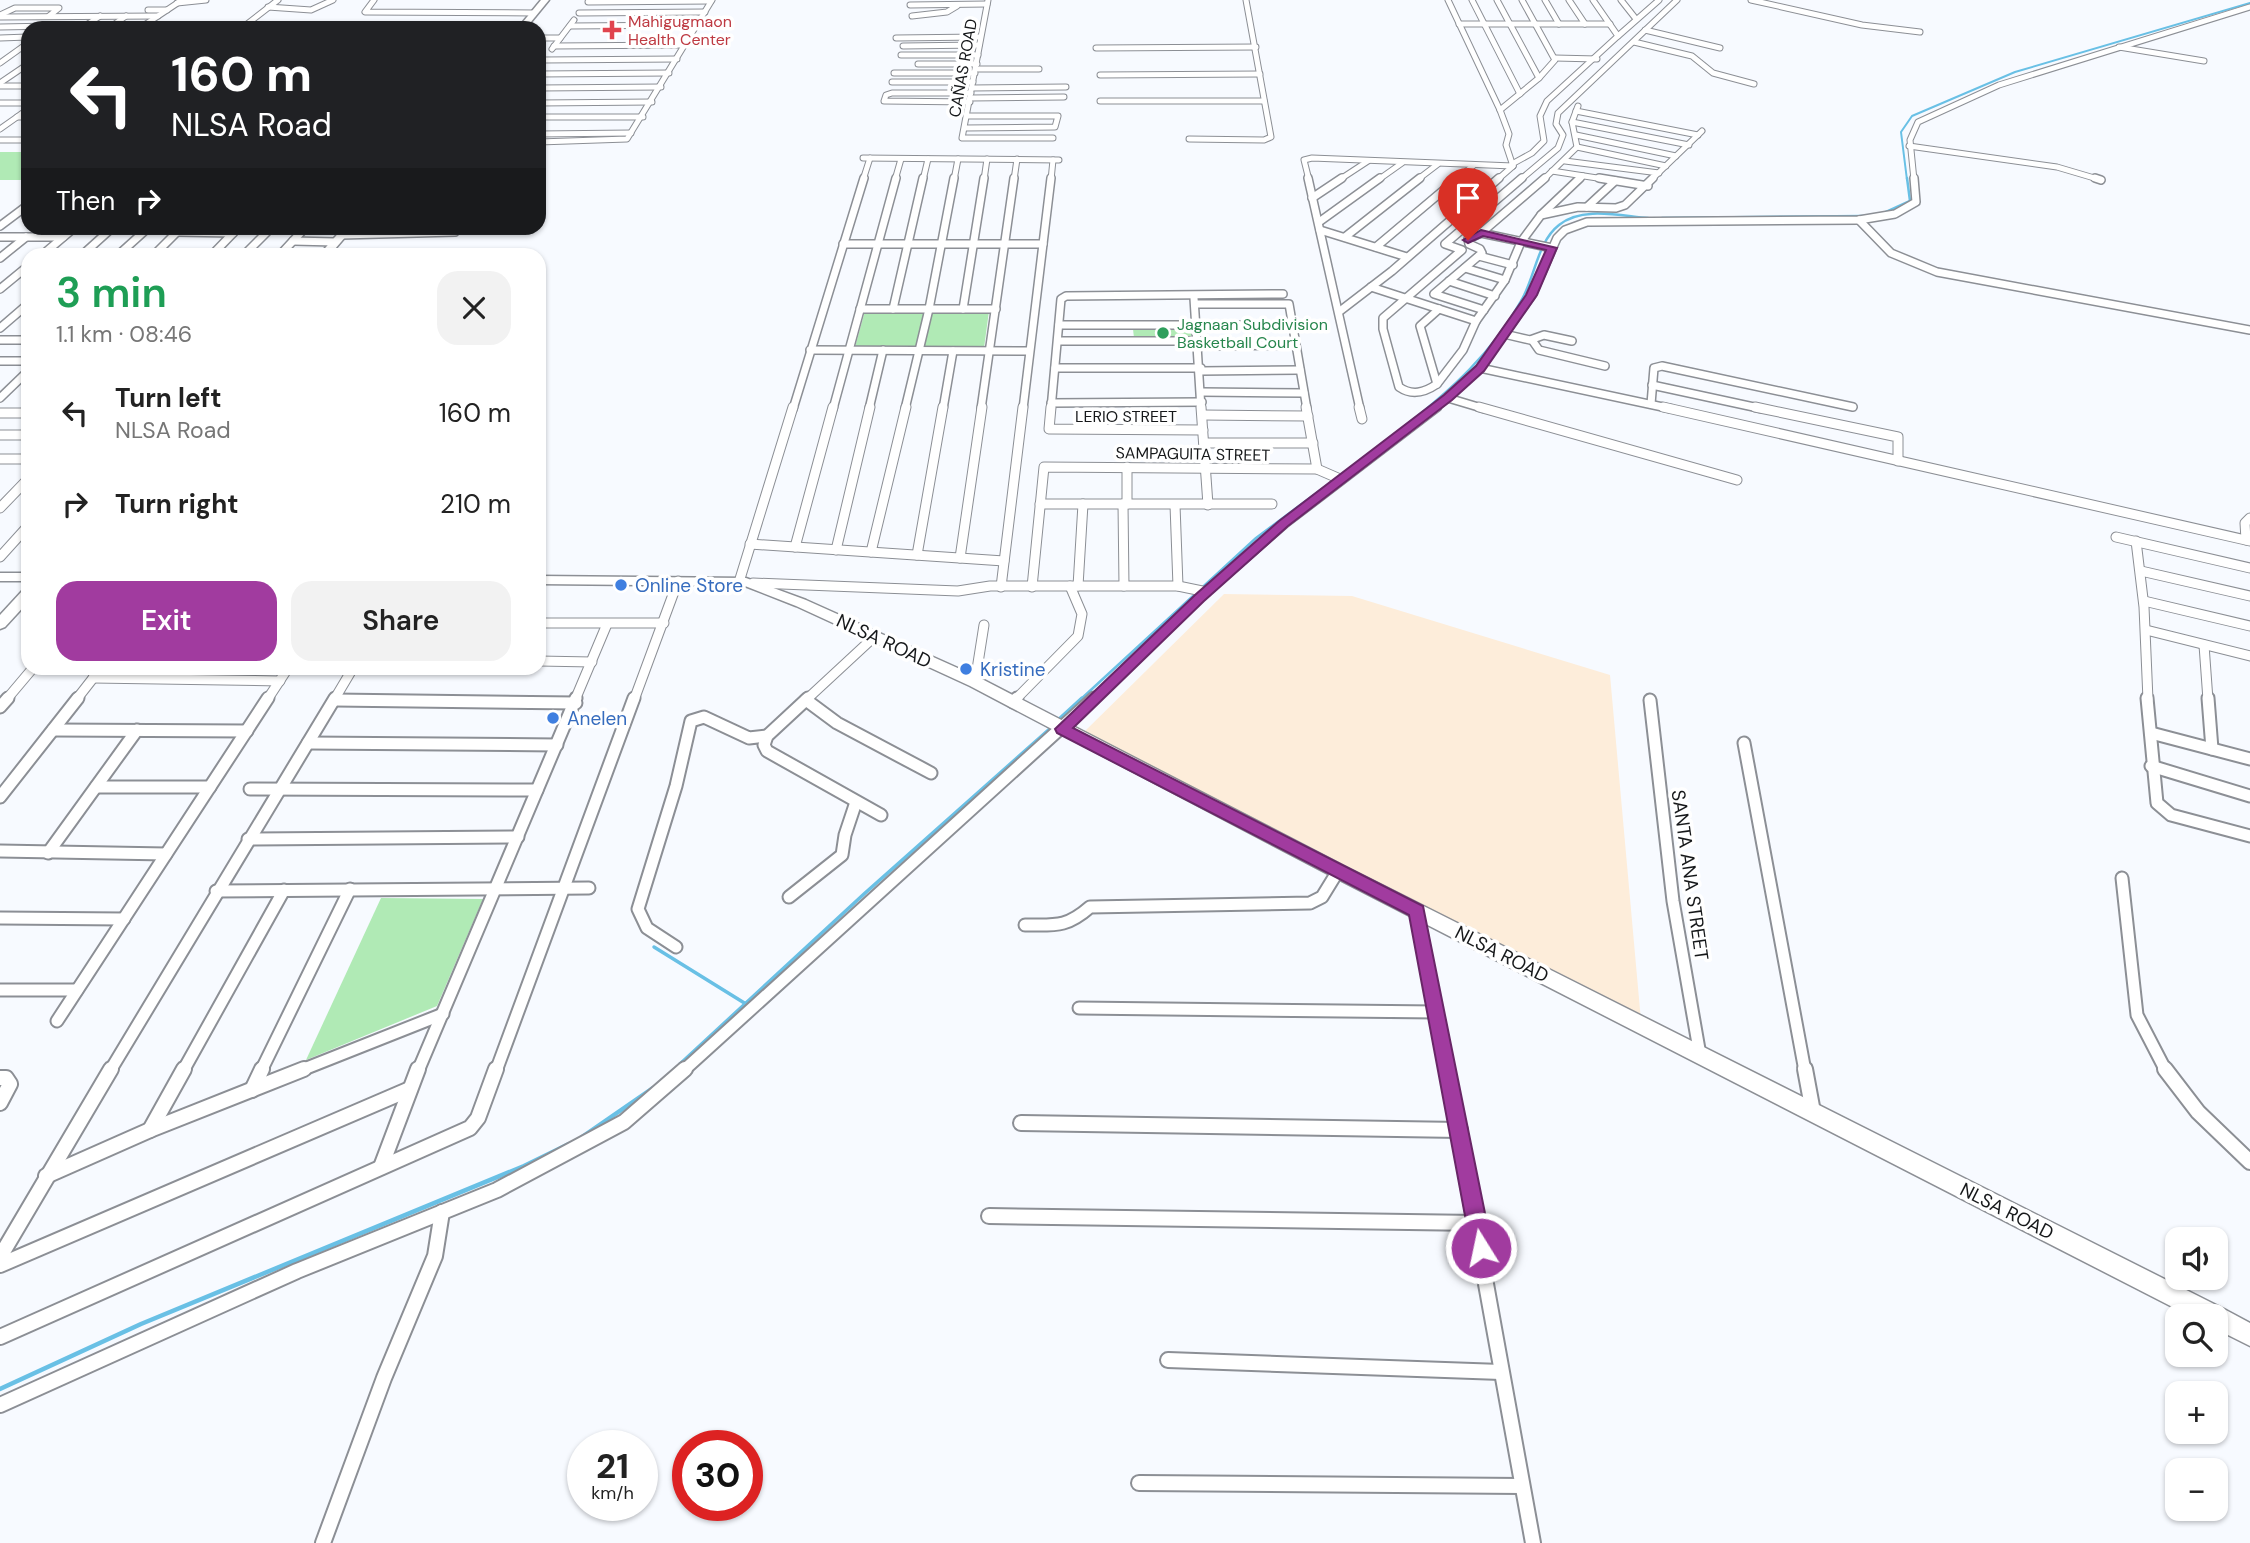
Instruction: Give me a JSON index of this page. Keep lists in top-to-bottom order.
{
  "streets": {
    "main road": ["NLSA ROAD"],
    "street": [
      "CAÑAS ROAD",
      "LERIO STREET",
      "SAMPAGUITA STREET",
      "SANTA ANA STREET"
    ]
  },
  "crossings": [
    ["NLSA ROAD", "SANTA ANA STREET"]
  ],
  "places": {
    "health": ["Mahigugmaon Health Center"],
    "other": [
      "Jagnaan Subdivision Basketball Court",
      "Online Store",
      "Kristine",
      "Anelen"
    ]
  },
  "page": {
    "turn": ["160 m", "NLSA Road"],
    "then": "Then",
    "heading": ["3 min", "1.1 km · 08:46"],
    "list": [
      {
        "name": "Turn left",
        "note": "NLSA Road",
        "value": "160 m"
      },
      {
        "name": "Turn right",
        "value": "210 m"
      }
    ],
    "buttons": ["Exit", "Share"],
    "map_buttons": ["+", "−"],
    "speed": "21 km/h",
    "limit": "30"
  }
}
